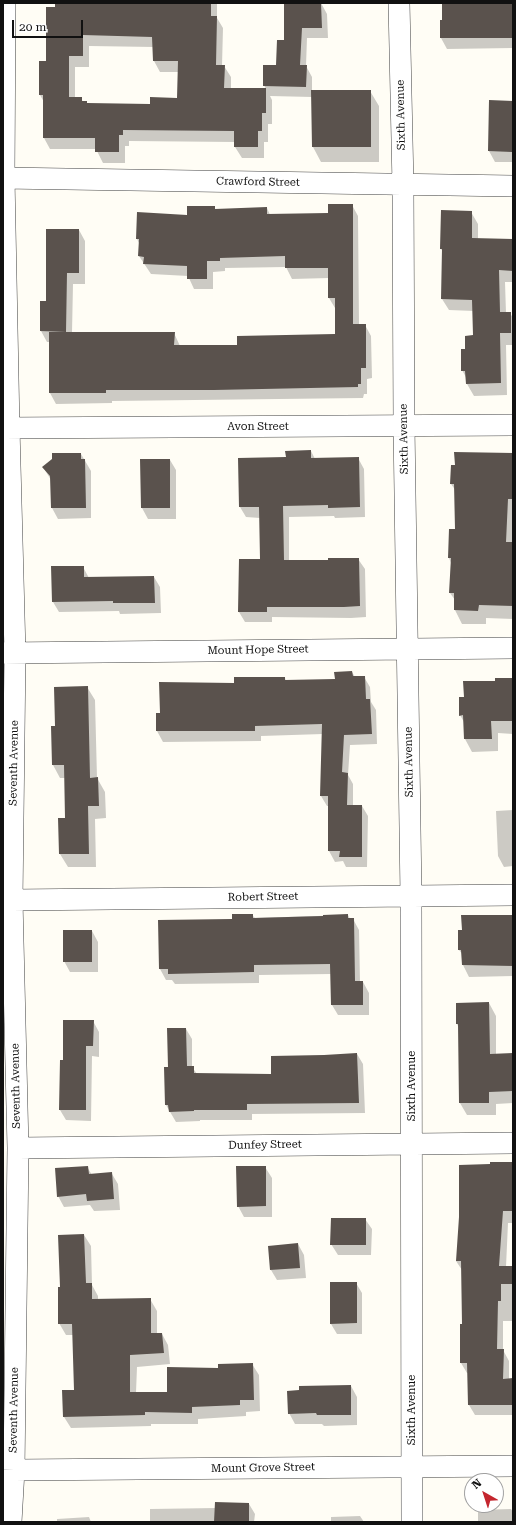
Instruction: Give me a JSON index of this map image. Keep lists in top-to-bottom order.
{
  "streets": {
    "street": [
      "Sixth Avenue",
      "Crawford Street",
      "Avon Street",
      "Mount Hope Street",
      "Seventh Avenue",
      "Robert Street",
      "Dunfey Street",
      "Mount Grove Street"
    ]
  },
  "crossings": [
    ["Sixth Avenue", "Crawford Street"],
    ["Sixth Avenue", "Avon Street"],
    ["Sixth Avenue", "Mount Hope Street"],
    ["Sixth Avenue", "Robert Street"],
    ["Sixth Avenue", "Dunfey Street"],
    ["Sixth Avenue", "Mount Grove Street"],
    ["Crawford Street", "Seventh Avenue"],
    ["Avon Street", "Seventh Avenue"],
    ["Mount Hope Street", "Seventh Avenue"],
    ["Seventh Avenue", "Robert Street"],
    ["Seventh Avenue", "Dunfey Street"],
    ["Seventh Avenue", "Mount Grove Street"]
  ],
  "scale_bar": "20 m",
  "north": "top left"
}
